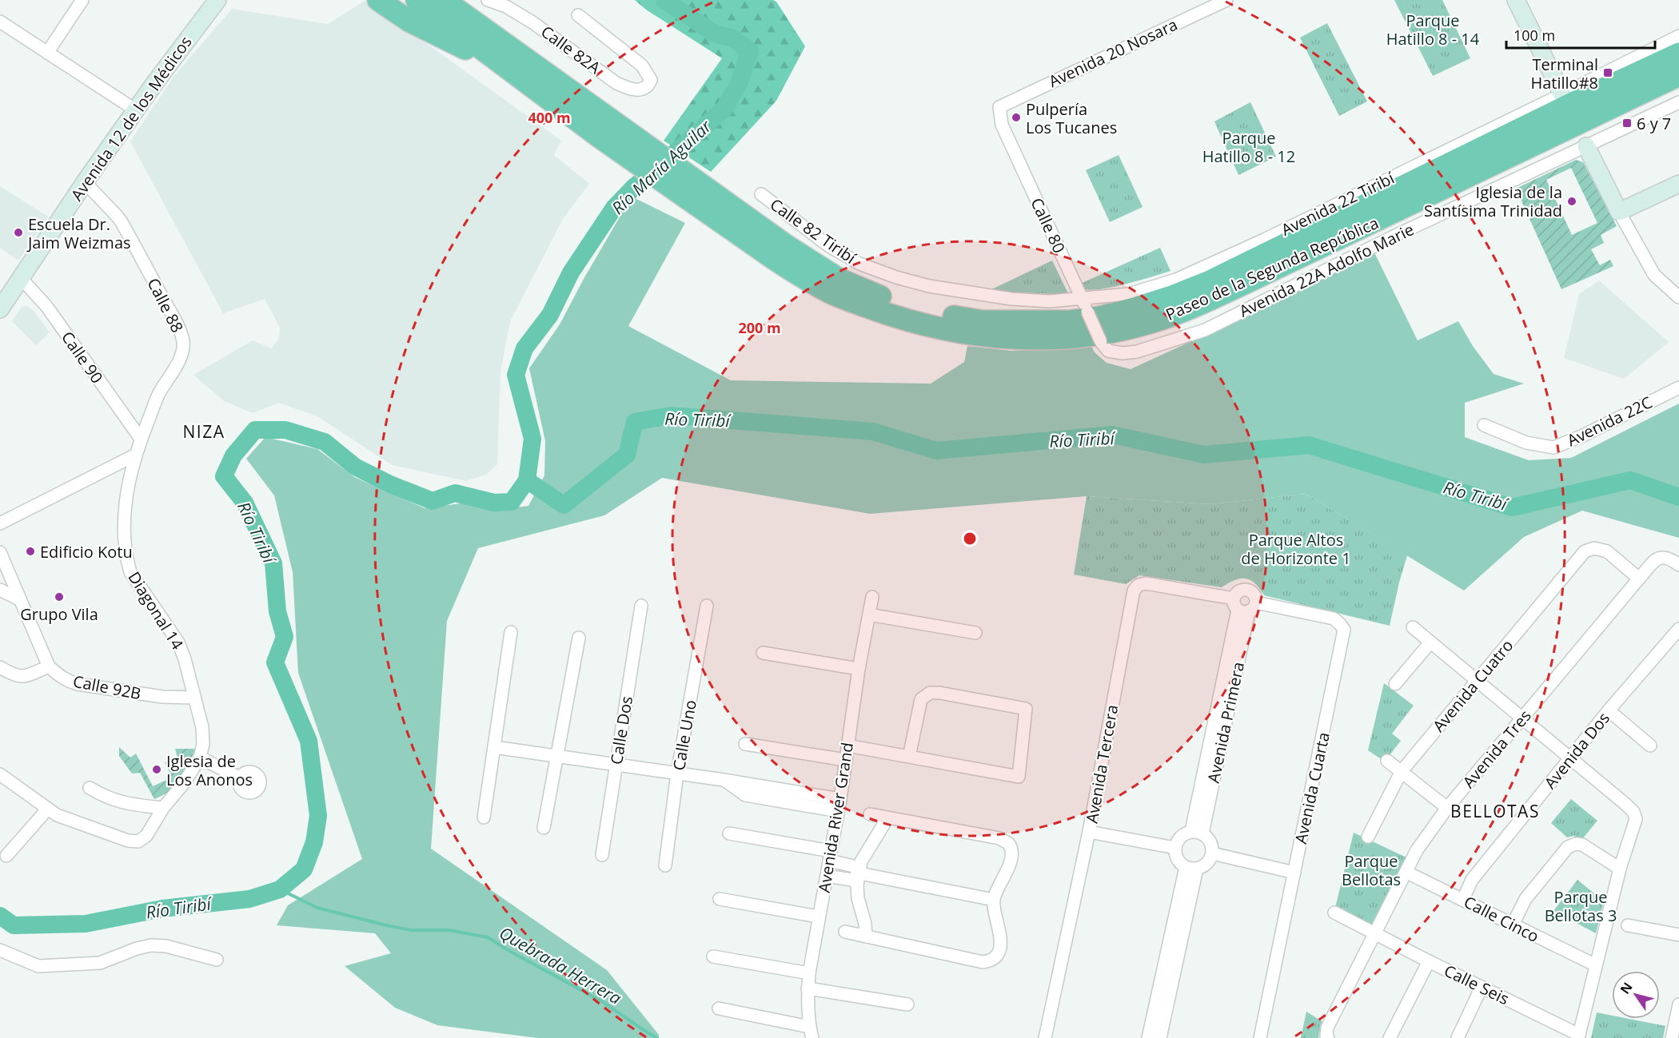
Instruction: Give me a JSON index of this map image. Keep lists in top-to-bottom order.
{
  "streets": {
    "highway": ["Paseo de la Segunda República"],
    "main road": ["Avenida 12 de los Médicos"],
    "street": [
      "Calle 82A",
      "Avenida 20 Nosara",
      "Avenida 22 Tiribí",
      "Calle 80",
      "Calle 82 Tiribí",
      "Avenida 22A Adolfo Marie",
      "Calle 88",
      "Calle 90",
      "Avenida 22C",
      "Diagonal 14",
      "Avenida Cuatro",
      "Calle 92B",
      "Avenida Primera",
      "Calle Dos",
      "Calle Uno",
      "Avenida Tres",
      "Avenida Dos",
      "Avenida Tercera",
      "Avenida Cuarta",
      "Avenida River Grand",
      "Calle Cinco",
      "Calle Seis"
    ]
  },
  "crossings": [
    ["Avenida 20 Nosara", "Calle 80"],
    ["Avenida 12 de los Médicos", "Calle 88"],
    ["Avenida 12 de los Médicos", "Calle 90"],
    ["Avenida 22 Tiribí", "Calle 80"],
    ["Avenida 22 Tiribí", "Calle 82 Tiribí"],
    ["Avenida 22 Tiribí", "Paseo de la Segunda República"],
    ["Calle 80", "Avenida 22A Adolfo Marie"],
    ["Calle 88", "Calle 90"],
    ["Calle 88", "Diagonal 14"],
    ["Calle 90", "Diagonal 14"],
    ["Diagonal 14", "Calle 92B"],
    ["Avenida Cuatro", "Avenida Tres"],
    ["Avenida Primera", "Avenida Tercera"],
    ["Avenida Primera", "Avenida Cuarta"],
    ["Avenida Tres", "Calle Cinco"],
    ["Avenida Tres", "Calle Seis"],
    ["Avenida Dos", "Calle Cinco"],
    ["Avenida Tercera", "Avenida Cuarta"]
  ],
  "districts": ["NIZA", "BELLOTAS"],
  "water": ["Río María Aguilar", "Río Tiribí", "Quebrada Herrera"],
  "parks": [
    "Parque Hatillo 8 - 14",
    "Parque Hatillo 8 - 12",
    "Parque Altos de Horizonte 1",
    "Parque Bellotas",
    "Parque Bellotas 3"
  ],
  "places": {
    "transit": ["Terminal Hatillo#8", "6 y 7"],
    "other": [
      "Pulpería Los Tucanes",
      "Iglesia de la Santísima Trinidad",
      "Escuela Dr. Jaim Weizmas",
      "Edificio Kotu",
      "Grupo Vila",
      "Iglesia de Los Anonos"
    ]
  },
  "scale_bar": "100 m",
  "north": "top left",
  "rings": ["400 m", "200 m"]
}
